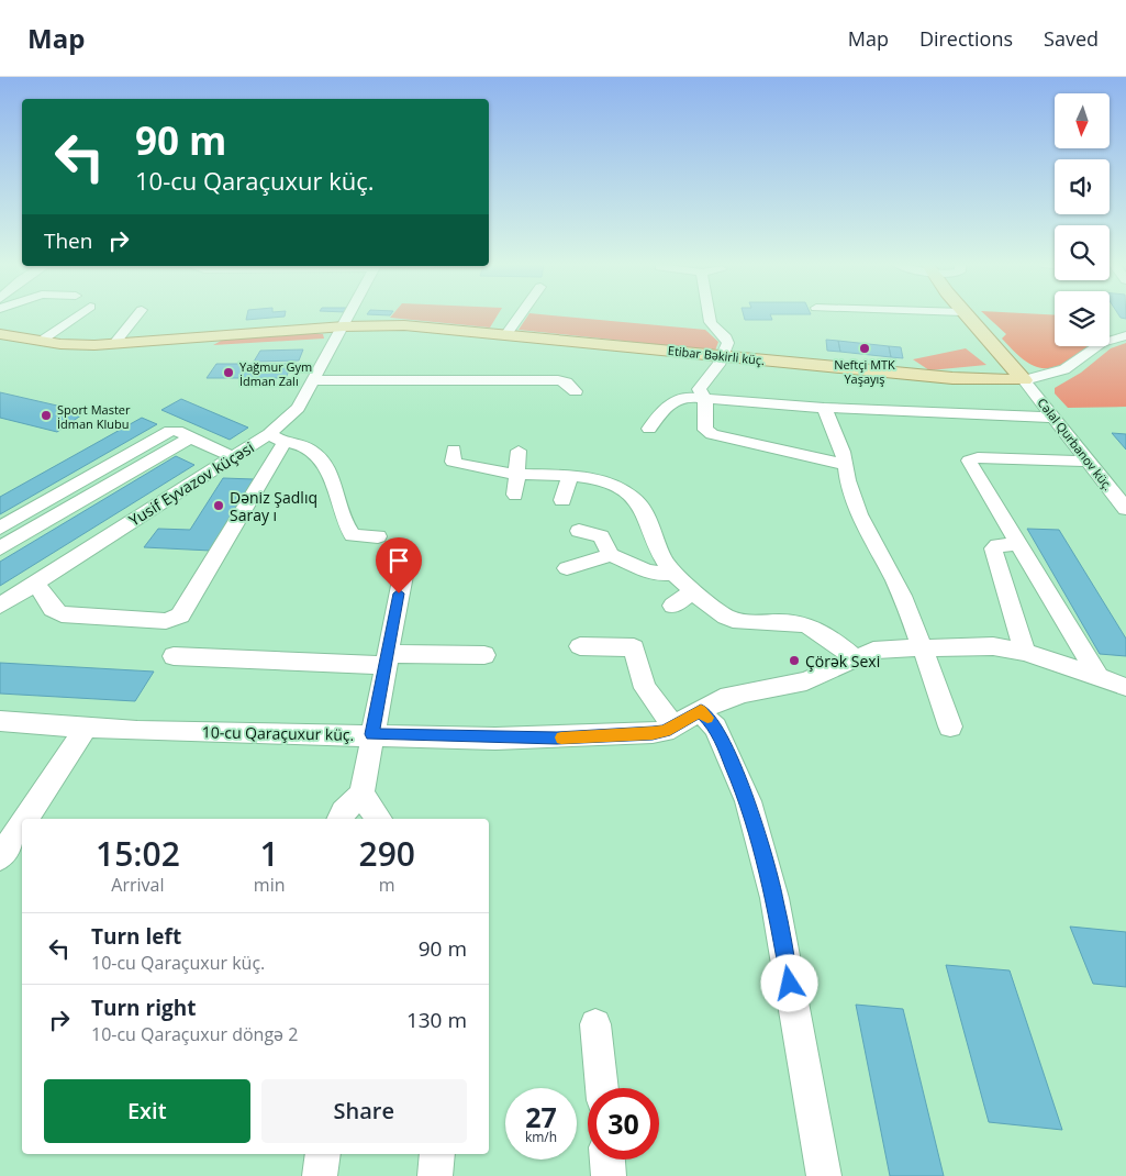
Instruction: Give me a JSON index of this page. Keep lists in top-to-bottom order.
{
  "streets": {
    "main road": ["Etibar Bəkirli küç."],
    "street": ["Cəlal Qurbanov küç.", "Yusif Eyvazov küçəsi", "10-cu Qaraçuxur küç."]
  },
  "crossings": [
    ["Etibar Bəkirli küç.", "Cəlal Qurbanov küç."],
    ["Etibar Bəkirli küç.", "Yusif Eyvazov küçəsi"]
  ],
  "places": [
    "Neftçi MTK Yaşayış",
    "Yağmur Gym İdman Zalı",
    "Sport Master İdman Klubu",
    "Dəniz Şadlıq Saray ı",
    "Çörək Sexi"
  ],
  "north": "bottom",
  "page": {
    "header": "Map",
    "nav": ["Map", "Directions", "Saved"],
    "turn": ["90 m", "10-cu Qaraçuxur küç."],
    "then": "Then",
    "eta": [
      "15:02",
      "Arrival",
      "1",
      "min",
      "290",
      "m"
    ],
    "list": [
      {
        "name": "Turn left",
        "note": "10-cu Qaraçuxur küç.",
        "value": "90 m"
      },
      {
        "name": "Turn right",
        "note": "10-cu Qaraçuxur döngə 2",
        "value": "130 m"
      }
    ],
    "buttons": ["Exit", "Share"],
    "speed": "27 km/h",
    "limit": "30"
  }
}
